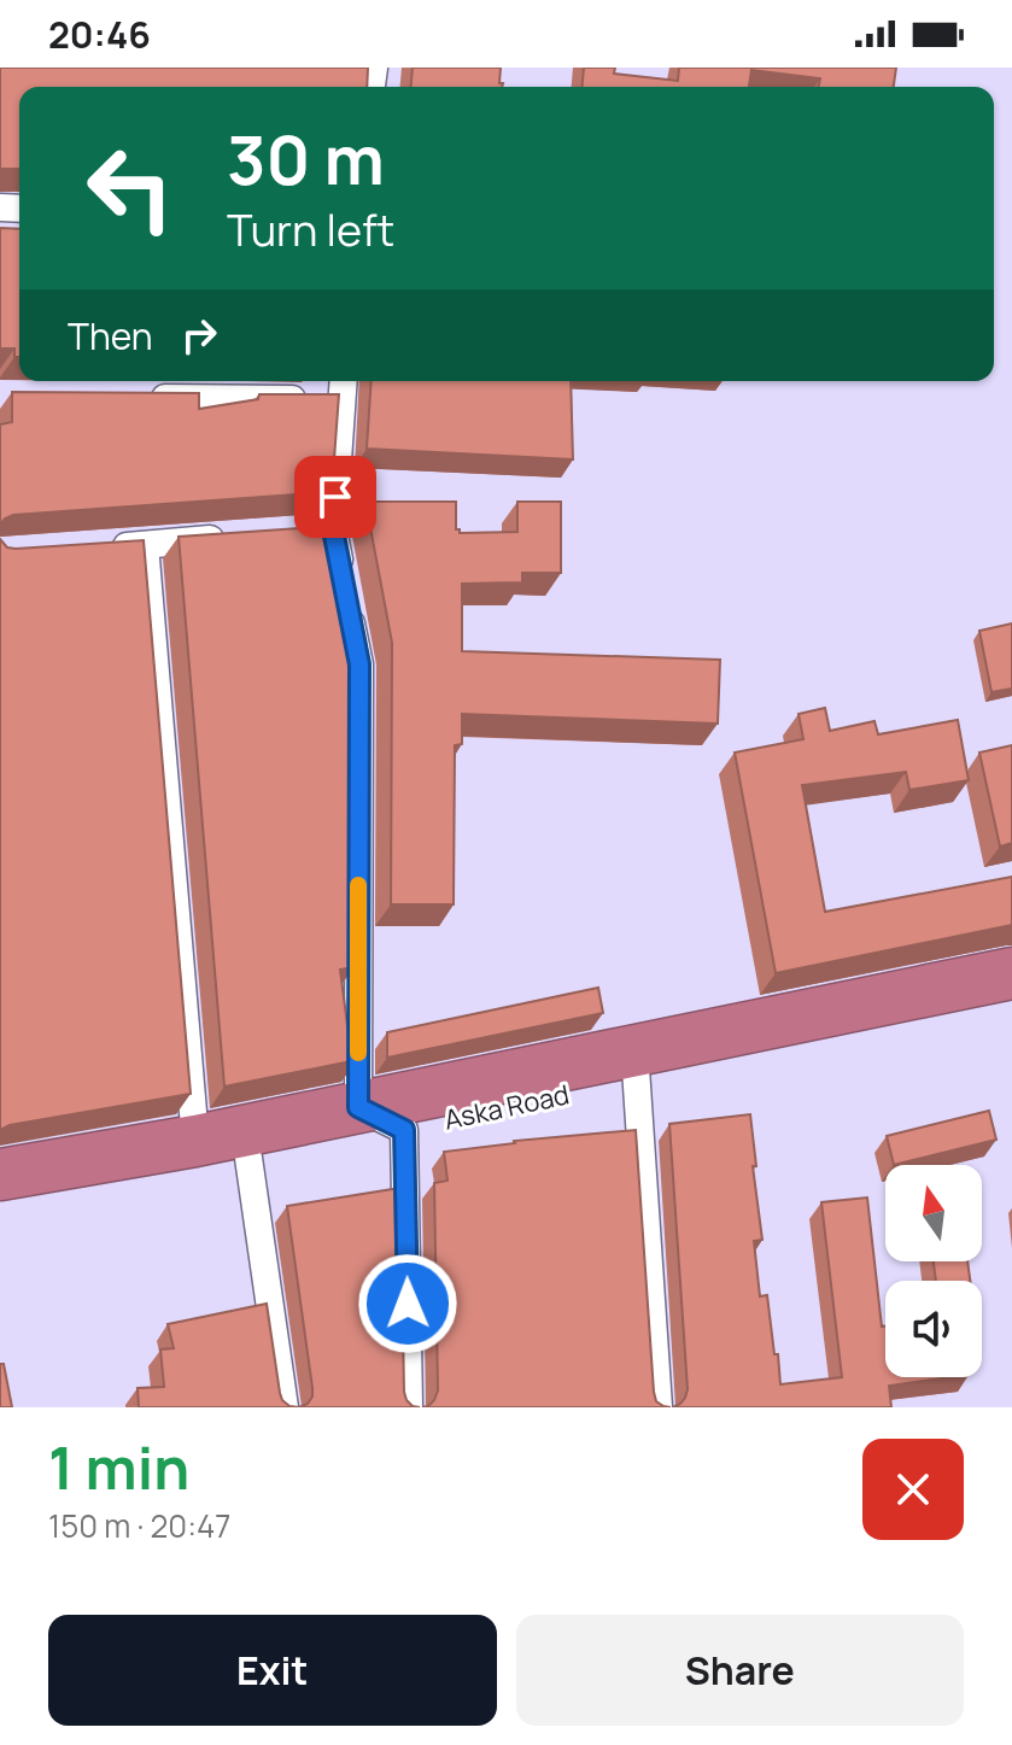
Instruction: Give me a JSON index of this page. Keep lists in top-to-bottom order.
{
  "streets": {
    "highway": ["Aska Road"]
  },
  "north": "top",
  "page": {
    "status": "20:46",
    "turn": ["30 m", "Turn left"],
    "then": "Then",
    "heading": ["1 min", "150 m · 20:47"],
    "buttons": ["Exit", "Share"]
  }
}
